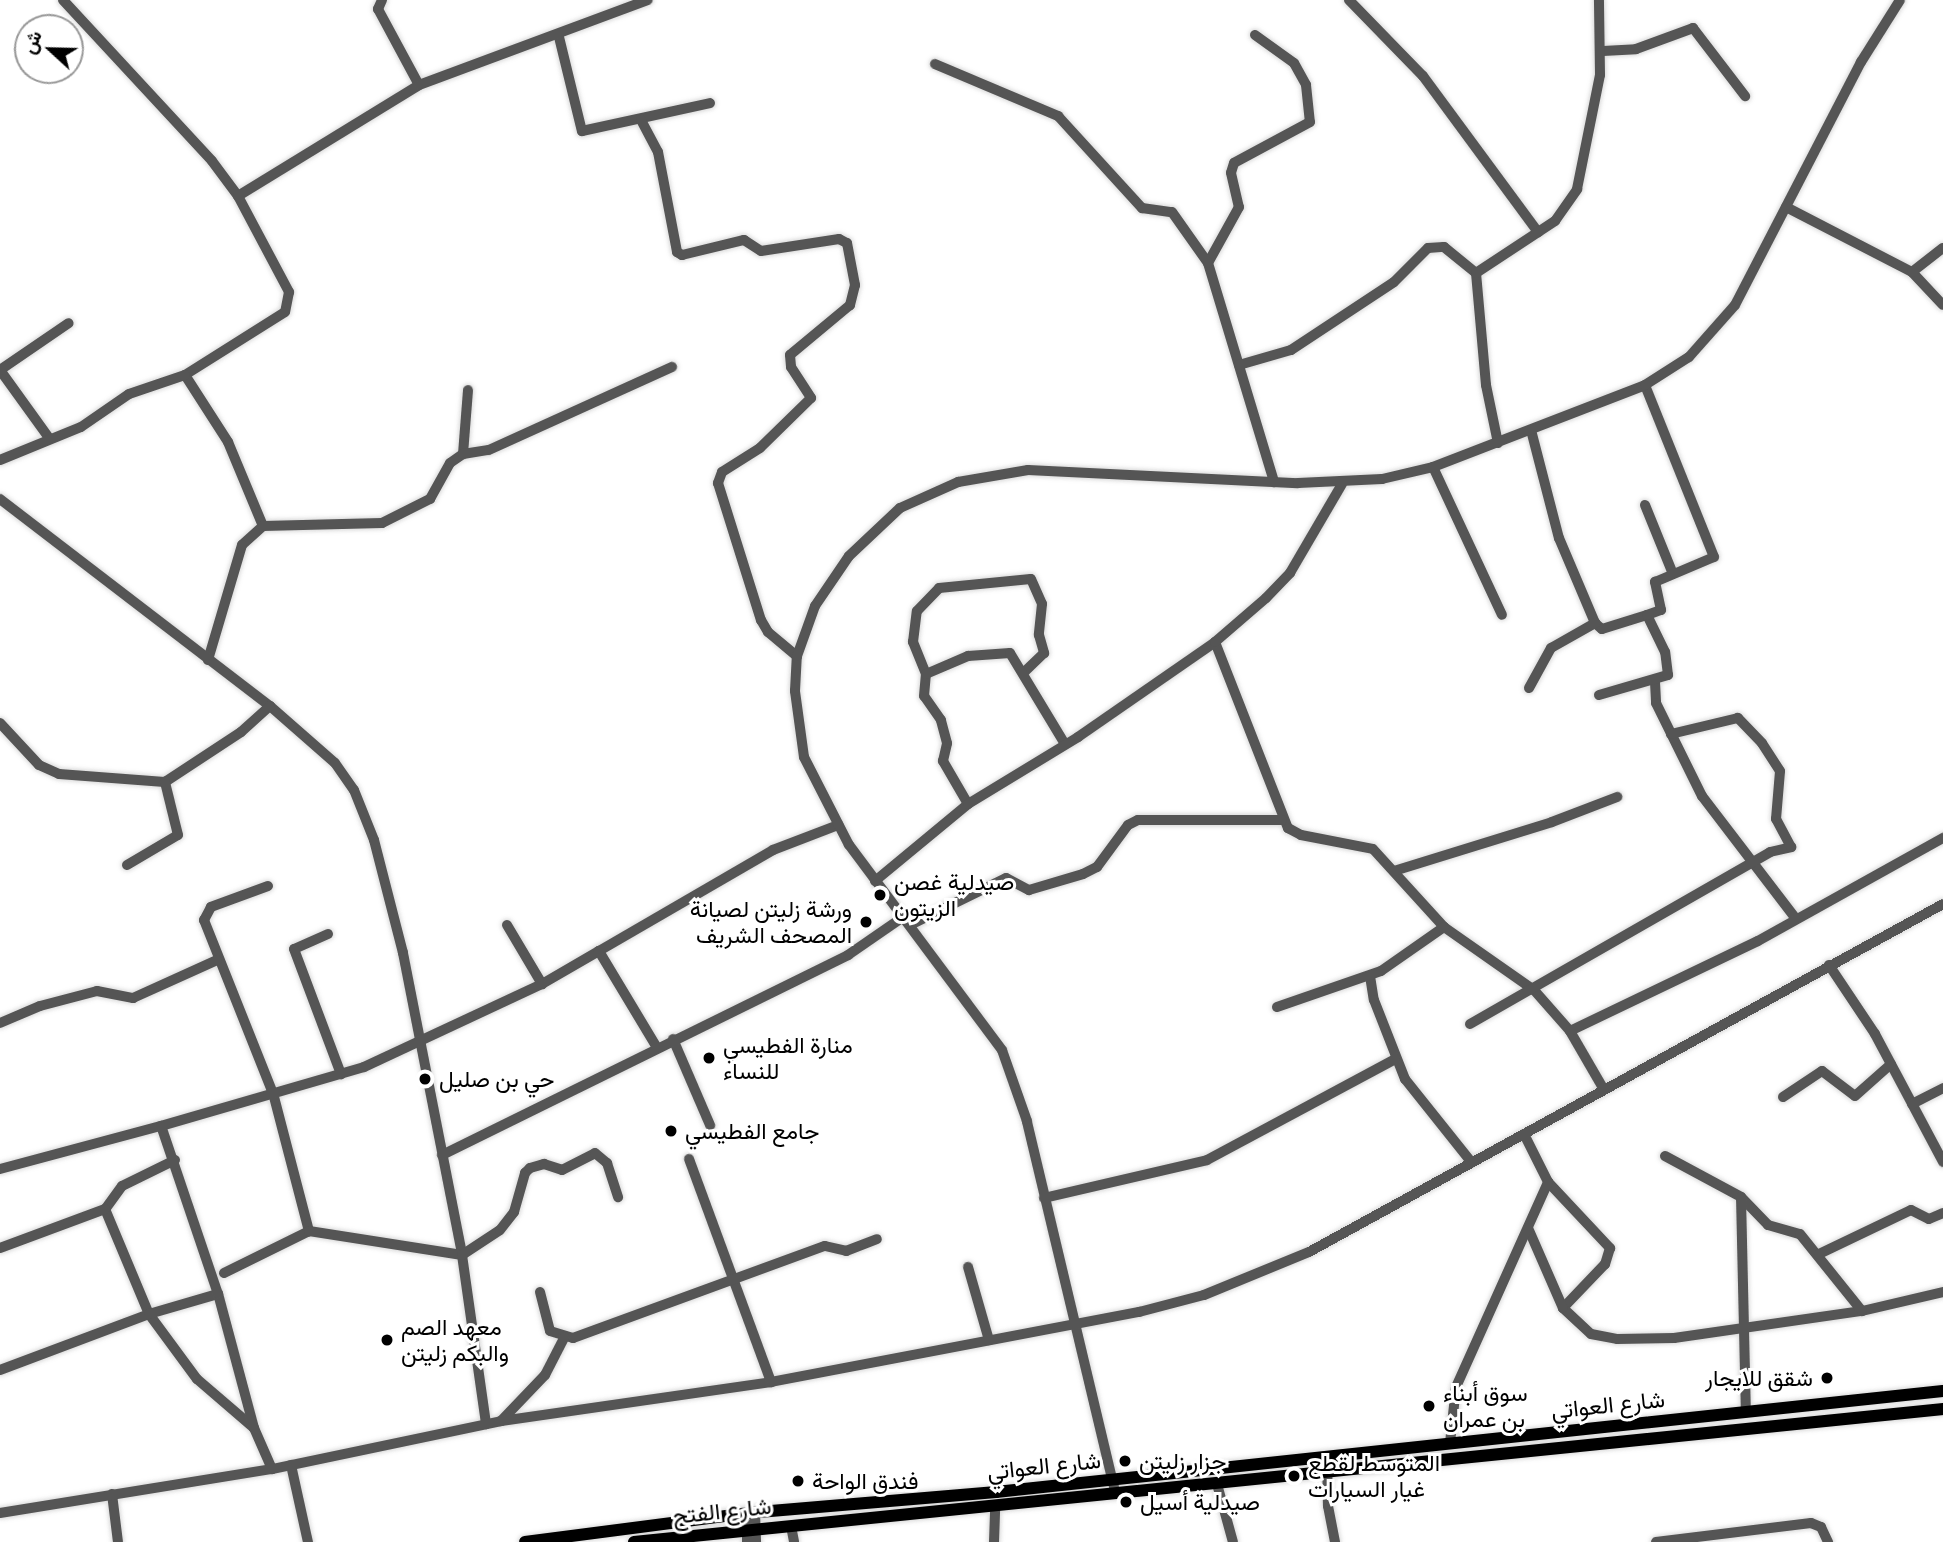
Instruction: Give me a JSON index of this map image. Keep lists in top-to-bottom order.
{
  "streets": {
    "main road": ["شارع العواتي", "شارع الفتح"]
  },
  "places": [
    "صيدلية غصن الزيتون",
    "ورشة زليتن لصيانة المصحف الشريف",
    "منارة الفطيسي للنساء",
    "حي بن صليل",
    "جامع الفطيسي",
    "معهد الصم والبكم زليتن",
    "شقق للايجار",
    "سوق أبناء بن عمران",
    "جزار زليتن",
    "المتوسط لقطع غيار السيارات",
    "فندق الواحة",
    "صيدلية أسيل"
  ],
  "north": "left"
}
